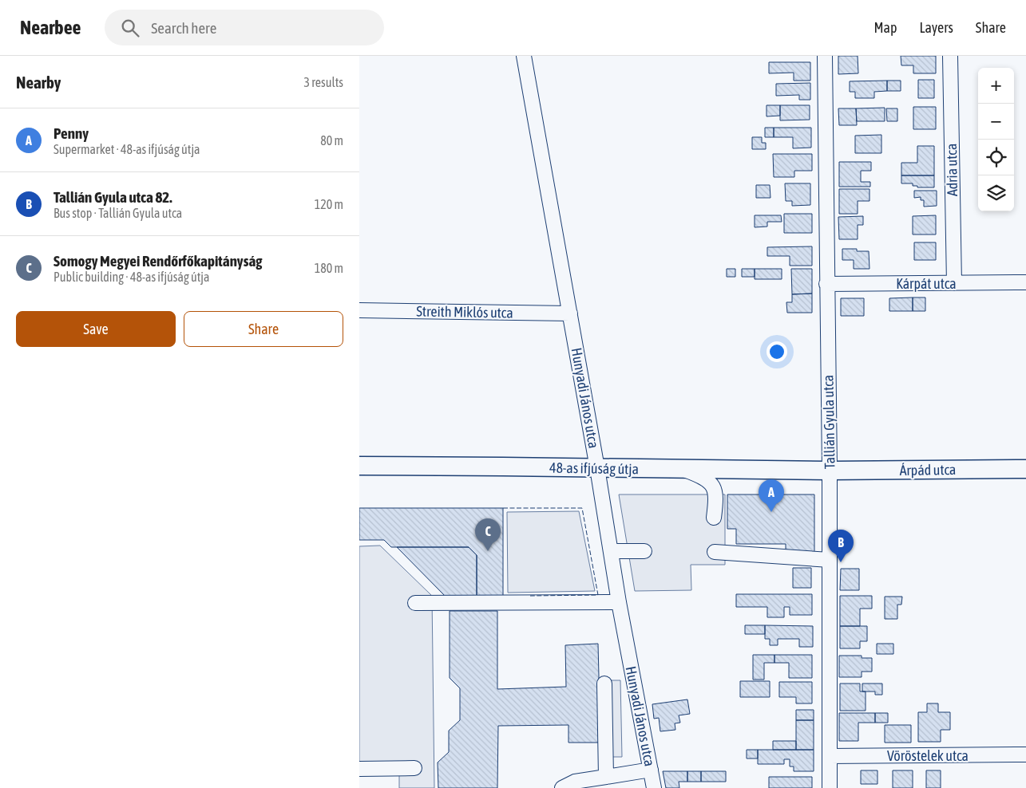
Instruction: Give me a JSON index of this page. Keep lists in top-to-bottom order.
{
  "streets": {
    "main road": ["48-as ifjúság útja", "Árpád utca"],
    "street": [
      "Adria utca",
      "Kárpát utca",
      "Streith Miklós utca",
      "Hunyadi János utca",
      "Tallián Gyula utca",
      "Vöröstelek utca"
    ]
  },
  "crossings": [
    ["Adria utca", "Kárpát utca"],
    ["Kárpát utca", "Tallián Gyula utca"],
    ["Streith Miklós utca", "Hunyadi János utca"],
    ["Hunyadi János utca", "48-as ifjúság útja"],
    ["Tallián Gyula utca", "48-as ifjúság útja"],
    ["Tallián Gyula utca", "Árpád utca"],
    ["Tallián Gyula utca", "Vöröstelek utca"],
    ["48-as ifjúság útja", "Árpád utca"]
  ],
  "page": {
    "header": "Nearbee",
    "search": "Search here",
    "nav": ["Map", "Layers", "Share"],
    "heading": ["Nearby", "3 results"],
    "map_buttons": ["+", "−"],
    "list": [
      {
        "mark": "A",
        "name": "Penny",
        "note": "Supermarket · 48-as ifjúság útja",
        "value": "80 m"
      },
      {
        "mark": "B",
        "name": "Tallián Gyula utca 82.",
        "note": "Bus stop · Tallián Gyula utca",
        "value": "120 m"
      },
      {
        "mark": "C",
        "name": "Somogy Megyei Rendőrfőkapitányság",
        "note": "Public building · 48-as ifjúság útja",
        "value": "180 m"
      }
    ],
    "buttons": ["Save", "Share"],
    "pins": ["A", "C", "B"]
  }
}
